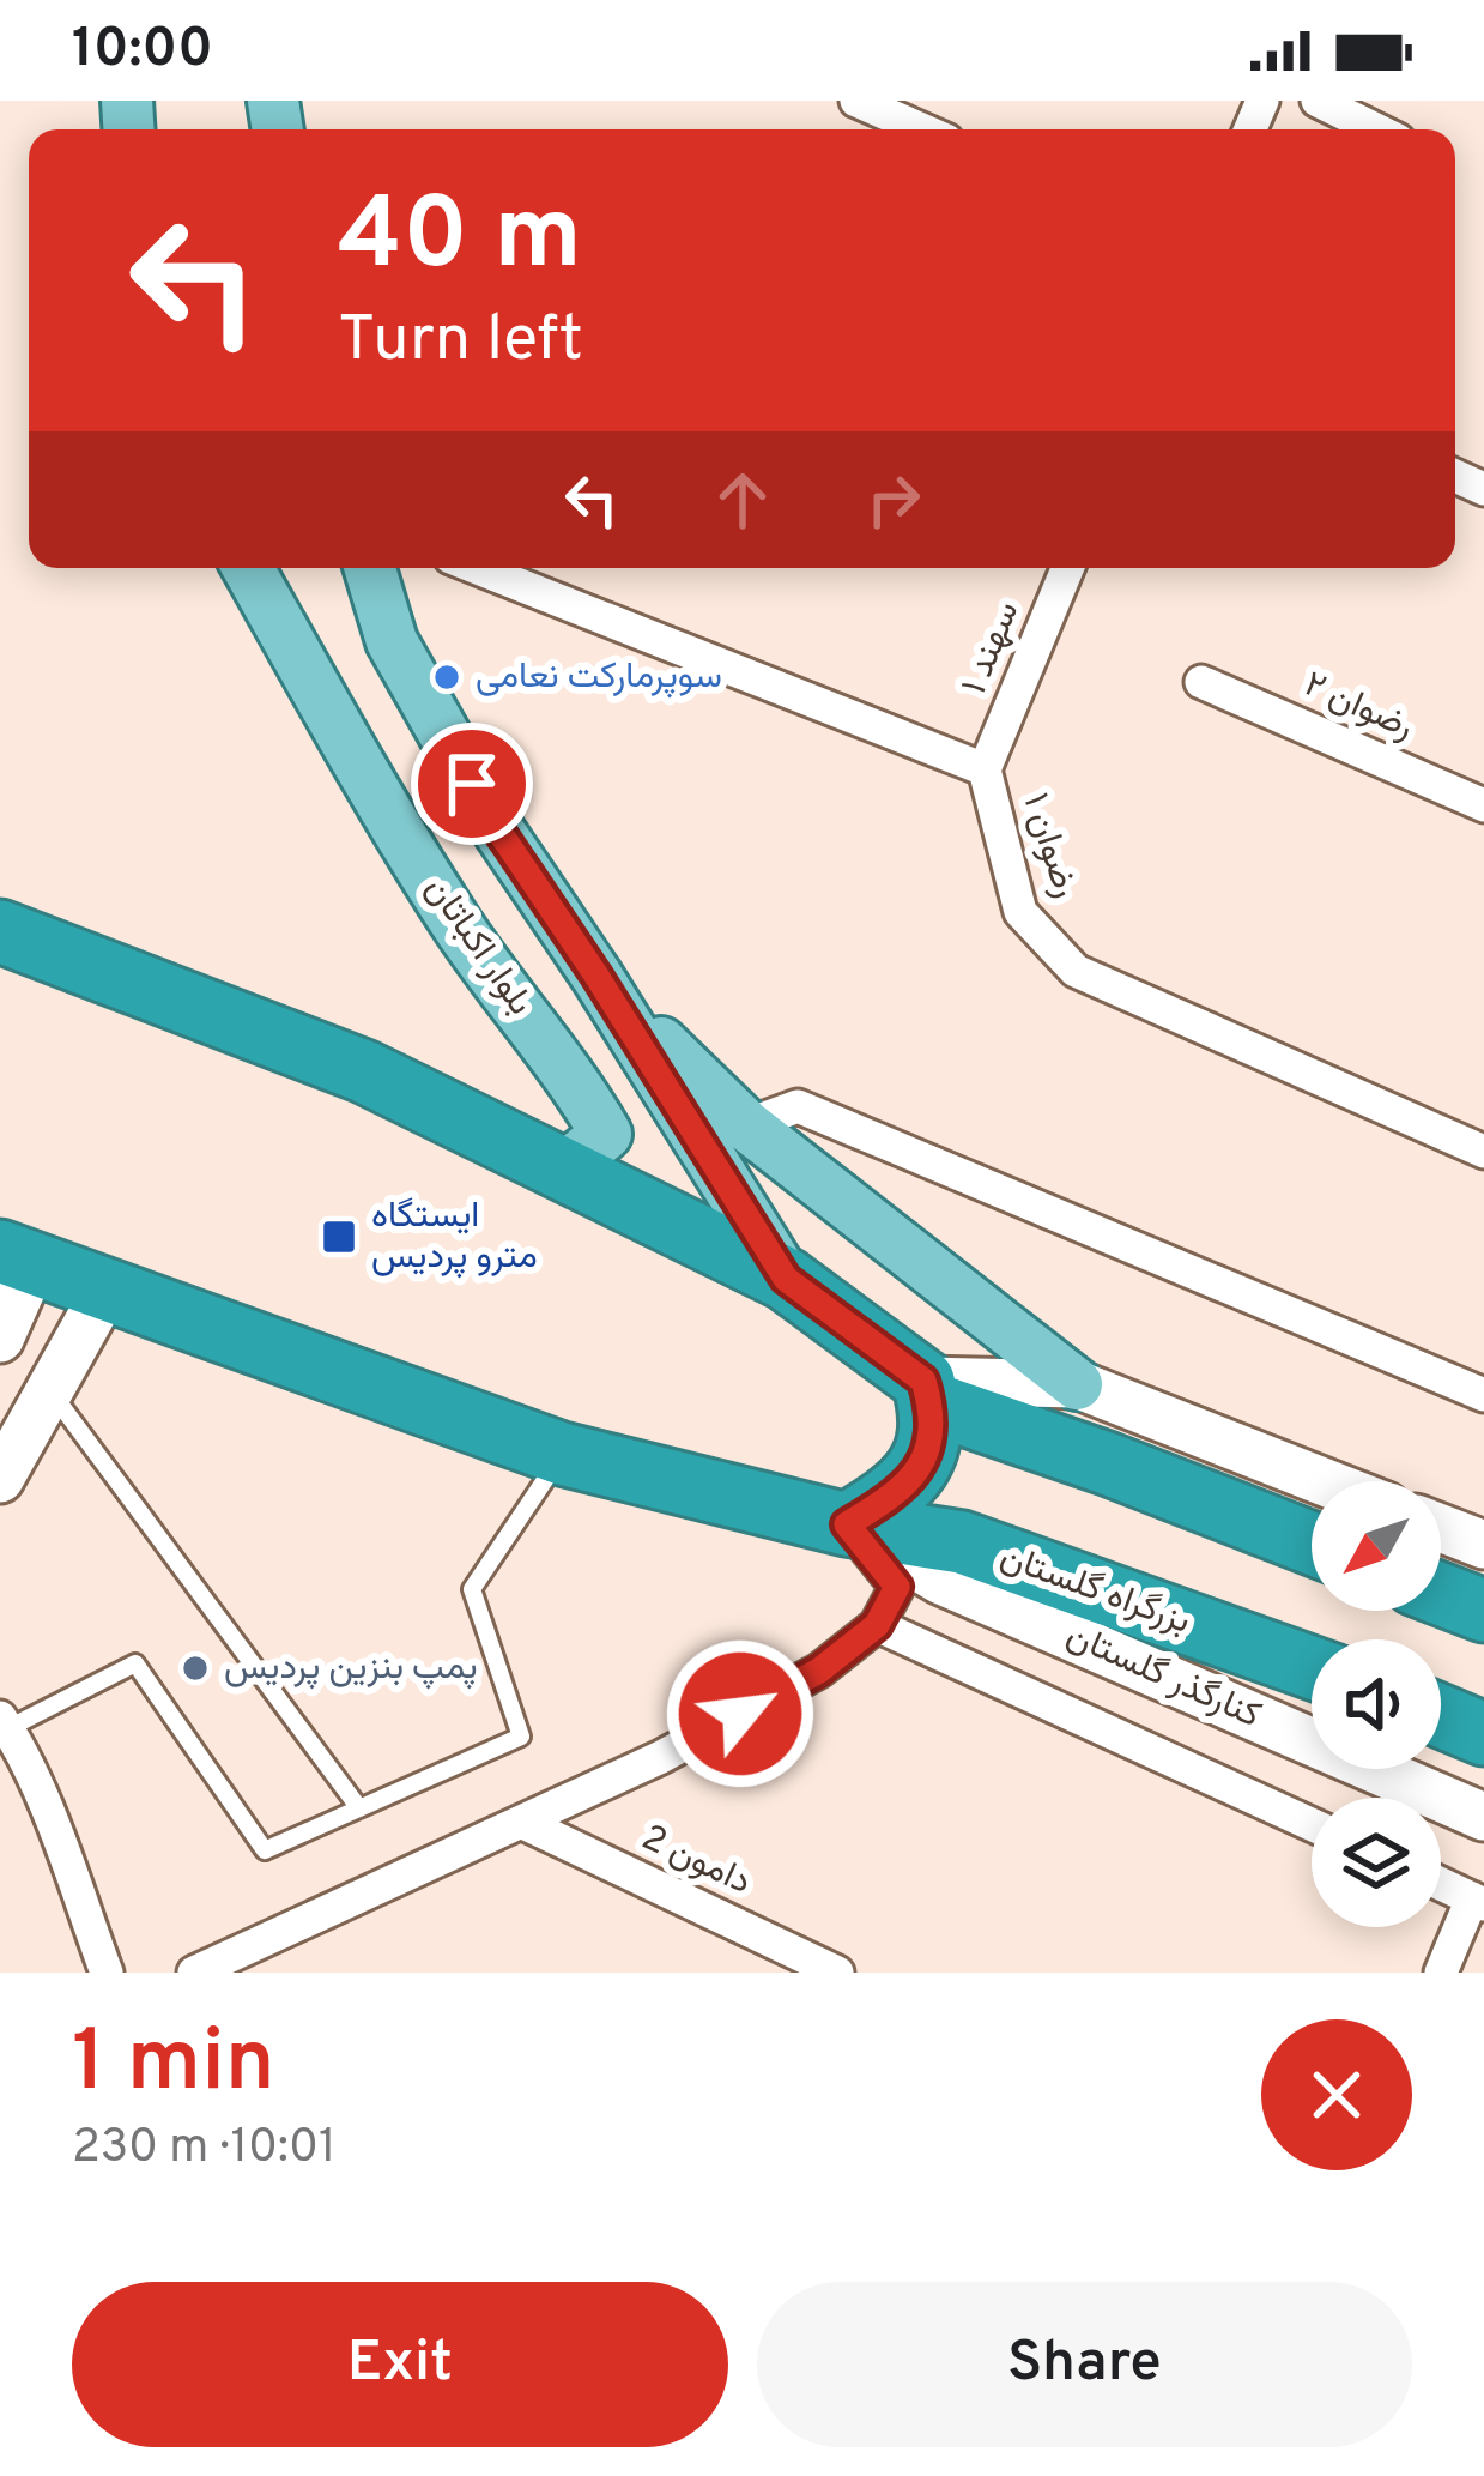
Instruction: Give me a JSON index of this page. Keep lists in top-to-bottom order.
{
  "streets": {
    "highway": ["بزرگراه گلستان"],
    "main road": ["بلوار اکباتان"],
    "street": [
      "سهند ۱",
      "رضوان ۲",
      "رضوان ۱",
      "کنارگذر گلستان",
      "دامون 2"
    ]
  },
  "crossings": [
    ["سهند ۱", "رضوان ۱"],
    ["بزرگراه گلستان", "کنارگذر گلستان"]
  ],
  "places": {
    "other": ["سوپرمارکت نعامی", "پمپ بنزین پردیس"],
    "transit": ["ایستگاه مترو پردیس"]
  },
  "north": "bottom left",
  "page": {
    "status": "10:00",
    "turn": ["40 m", "Turn left"],
    "heading": ["1 min", "230 m · 10:01"],
    "buttons": ["Exit", "Share"]
  }
}
